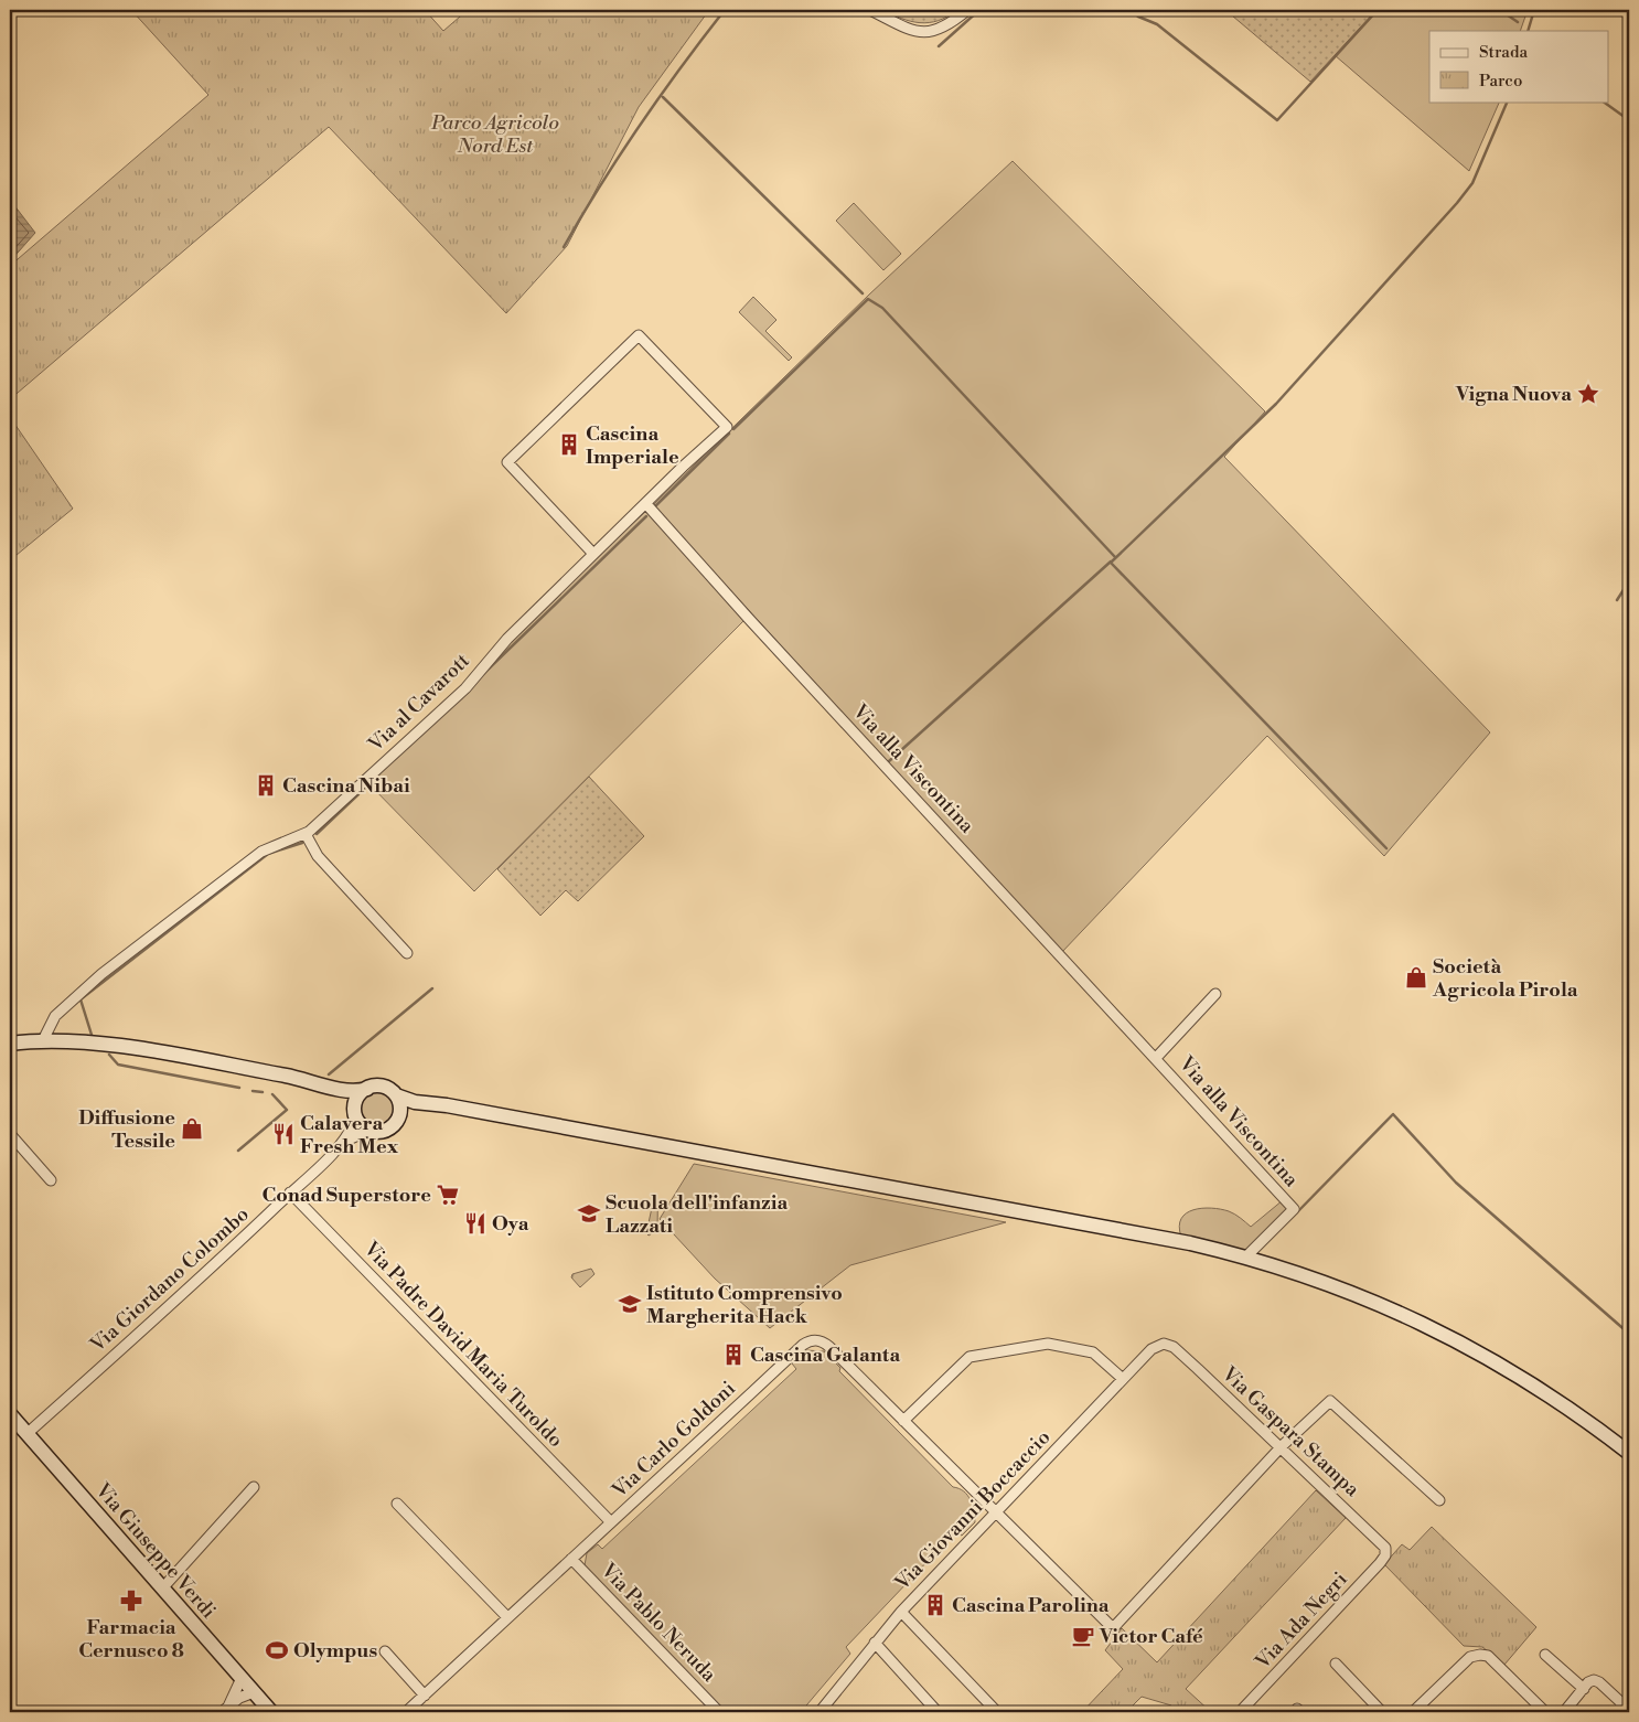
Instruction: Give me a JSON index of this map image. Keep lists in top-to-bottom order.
{
  "streets": {
    "main road": ["Via Giuseppe Verdi"],
    "street": [
      "Via al Cavarott",
      "Via alla Viscontina",
      "Via Giordano Colombo",
      "Via Padre David Maria Turoldo",
      "Via Gaspara Stampa",
      "Via Carlo Goldoni",
      "Via Giovanni Boccaccio",
      "Via Ada Negri",
      "Via Pablo Neruda"
    ]
  },
  "crossings": [
    ["Via al Cavarott", "Via alla Viscontina"],
    ["Via Giordano Colombo", "Via Padre David Maria Turoldo"],
    ["Via Giordano Colombo", "Via Giuseppe Verdi"],
    ["Via Padre David Maria Turoldo", "Via Carlo Goldoni"],
    ["Via Gaspara Stampa", "Via Carlo Goldoni"],
    ["Via Gaspara Stampa", "Via Giovanni Boccaccio"],
    ["Via Gaspara Stampa", "Via Ada Negri"],
    ["Via Carlo Goldoni", "Via Giovanni Boccaccio"],
    ["Via Carlo Goldoni", "Via Pablo Neruda"]
  ],
  "parks": ["Parco Agricolo Nord Est"],
  "places": {
    "place": ["Vigna Nuova"],
    "building": [
      "Cascina Imperiale",
      "Cascina Nibai",
      "Cascina Galanta",
      "Cascina Parolina"
    ],
    "shop": ["Società Agricola Pirola", "Diffusione Tessile"],
    "restaurant": ["Calavera Fresh Mex", "Oya"],
    "supermarket": ["Conad Superstore"],
    "school or university": ["Scuola dell'infanzia Lazzati", "Istituto Comprensivo Margherita Hack"],
    "pharmacy": ["Farmacia Cernusco 8"],
    "cafe": ["Victor Café"],
    "sports": ["Olympus"]
  },
  "legend": ["Strada", "Parco"]
}
